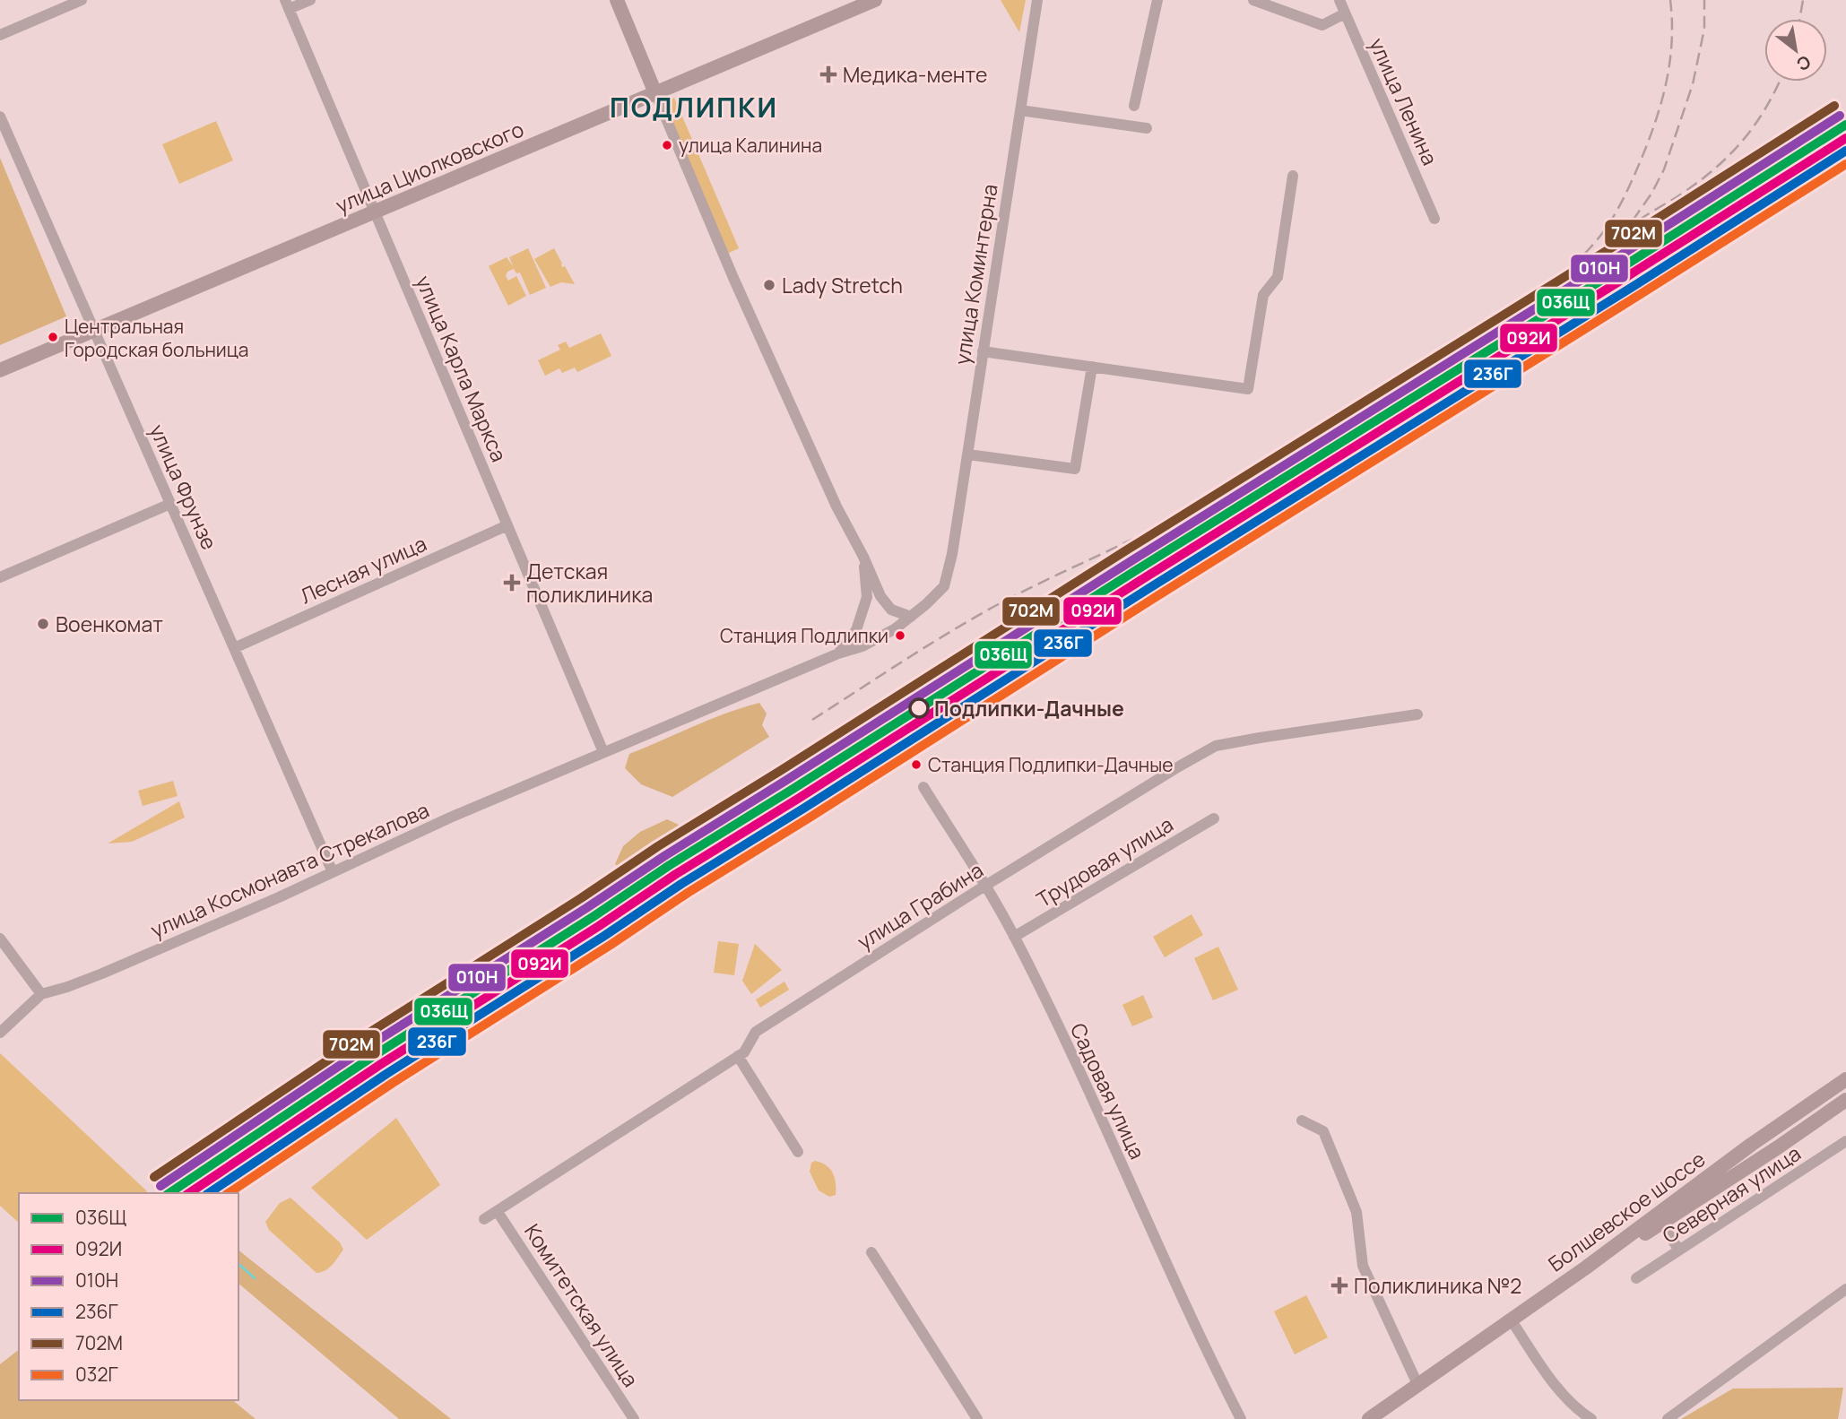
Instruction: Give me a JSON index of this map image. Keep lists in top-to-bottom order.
{
  "streets": {
    "main road": ["улица Циолковского", "Болшевское шоссе"],
    "street": [
      "улица Ленина",
      "улица Коминтерна",
      "улица Карла Маркса",
      "улица Фрунзе",
      "Лесная улица",
      "Трудовая улица",
      "улица Космонавта Стрекалова",
      "улица Грабина",
      "Садовая улица",
      "Северная улица",
      "Комитетская улица"
    ]
  },
  "crossings": [
    ["улица Циолковского", "улица Карла Маркса"],
    ["улица Циолковского", "улица Фрунзе"],
    ["улица Коминтерна", "улица Космонавта Стрекалова"],
    ["улица Карла Маркса", "Лесная улица"],
    ["улица Карла Маркса", "улица Космонавта Стрекалова"],
    ["улица Фрунзе", "Лесная улица"],
    ["улица Фрунзе", "улица Космонавта Стрекалова"],
    ["Трудовая улица", "Садовая улица"],
    ["улица Грабина", "Садовая улица"],
    ["улица Грабина", "Комитетская улица"]
  ],
  "districts": ["ПОДЛИПКИ"],
  "places": {
    "health": ["Медика-менте", "Детская поликлиника", "Поликлиника №2"],
    "other": [
      "улица Калинина",
      "Lady Stretch",
      "Центральная Городская больница",
      "Военкомат",
      "Станция Подлипки",
      "Подлипки-Дачные",
      "Станция Подлипки-Дачные"
    ]
  },
  "lines": [
    "transit line 702М",
    "transit line 010Н",
    "transit line 036Щ",
    "transit line 092И",
    "transit line 236Г",
    "transit line 032Г"
  ],
  "legend": [
    "036Щ",
    "092И",
    "010Н",
    "236Г",
    "702М",
    "032Г"
  ],
  "north": "bottom right"
}
